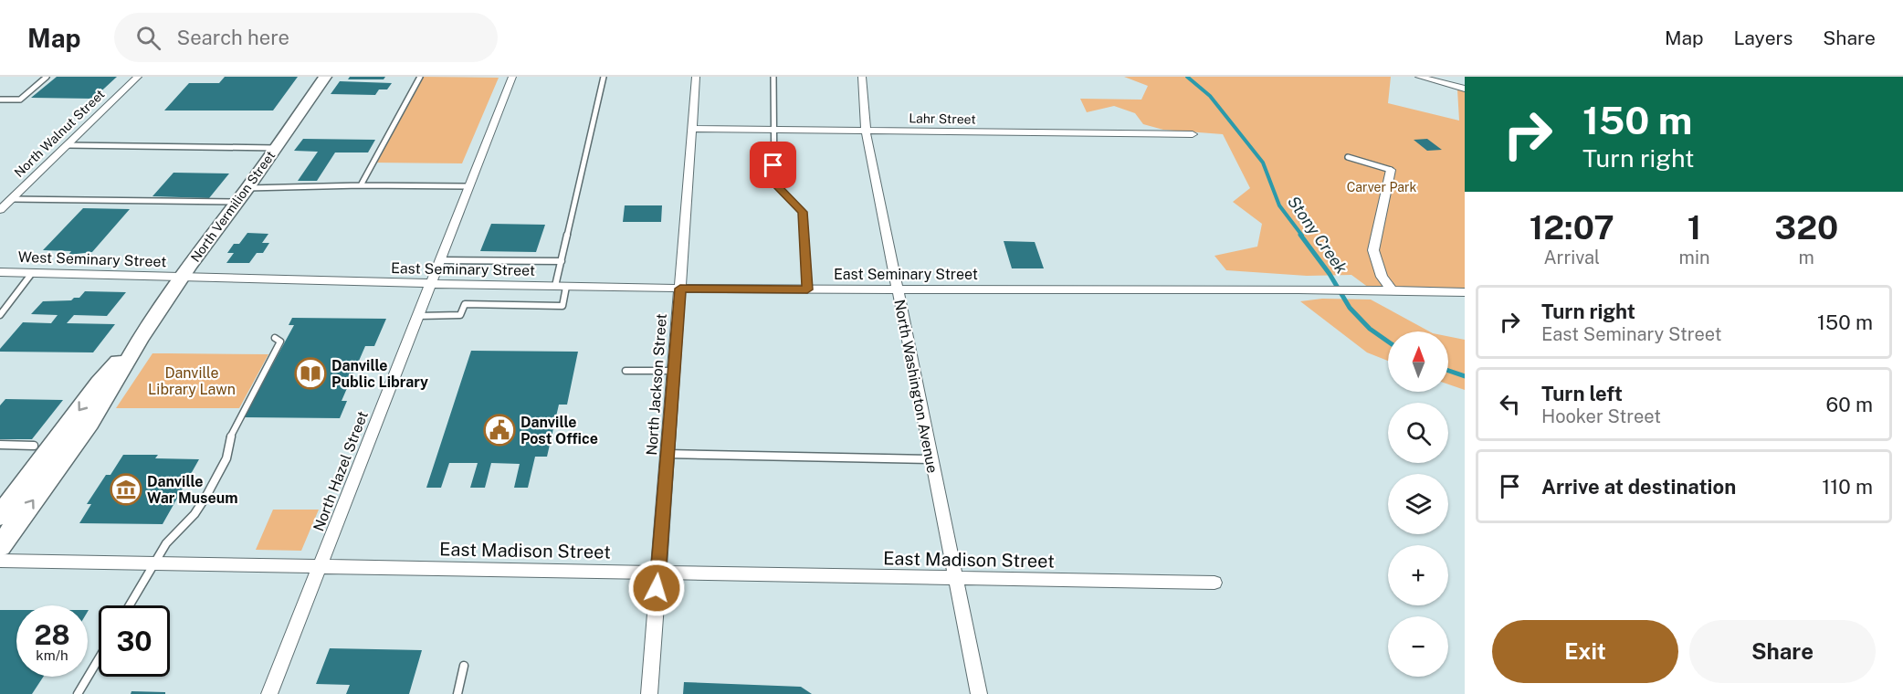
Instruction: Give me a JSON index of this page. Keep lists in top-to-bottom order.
{
  "streets": {
    "main road": ["North Vermilion Street"],
    "street": [
      "Lahr Street",
      "North Walnut Street",
      "West Seminary Street",
      "East Seminary Street",
      "North Jackson Street",
      "North Washington Avenue",
      "North Hazel Street",
      "East Madison Street"
    ]
  },
  "crossings": [
    ["Lahr Street", "North Jackson Street"],
    ["Lahr Street", "North Washington Avenue"],
    ["North Vermilion Street", "West Seminary Street"],
    ["North Vermilion Street", "East Seminary Street"],
    ["West Seminary Street", "East Seminary Street"],
    ["East Seminary Street", "North Jackson Street"],
    ["East Seminary Street", "North Washington Avenue"],
    ["East Seminary Street", "North Hazel Street"],
    ["North Jackson Street", "East Madison Street"],
    ["North Washington Avenue", "East Madison Street"],
    ["North Hazel Street", "East Madison Street"]
  ],
  "water": ["Stony Creek"],
  "parks": ["Carver Park", "Danville Library Lawn"],
  "places": {
    "library": ["Danville Public Library"],
    "public building": ["Danville Post Office"],
    "museum": ["Danville War Museum"]
  },
  "north": "top",
  "page": {
    "header": "Map",
    "search": "Search here",
    "nav": ["Map", "Layers", "Share"],
    "turn": ["150 m", "Turn right"],
    "eta": [
      "12:07",
      "Arrival",
      "1",
      "min",
      "320",
      "m"
    ],
    "list": [
      {
        "name": "Turn right",
        "note": "East Seminary Street",
        "value": "150 m"
      },
      {
        "name": "Turn left",
        "note": "Hooker Street",
        "value": "60 m"
      },
      {
        "name": "Arrive at destination",
        "value": "110 m"
      }
    ],
    "map_buttons": ["+", "−"],
    "speed": "28 km/h",
    "limit": "30",
    "buttons": ["Exit", "Share"]
  }
}
